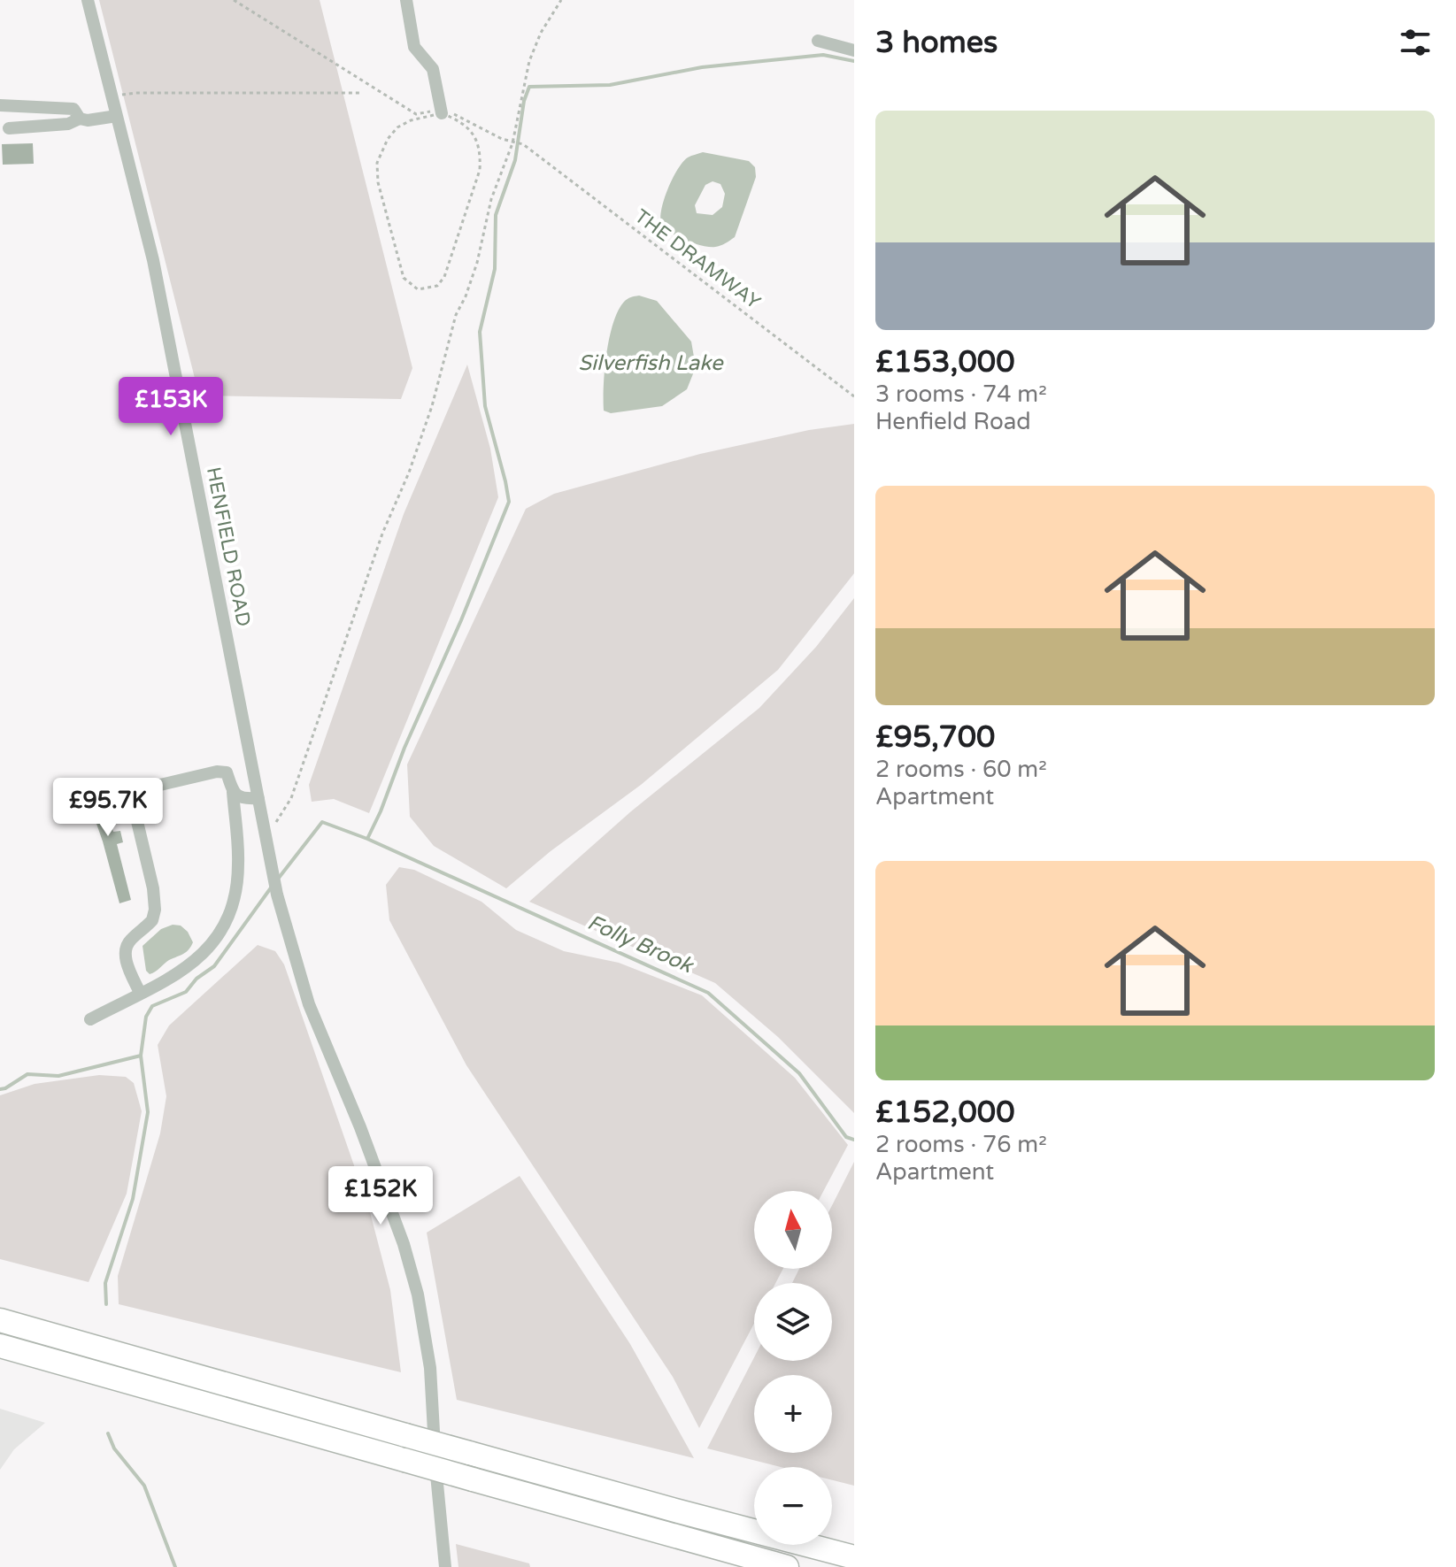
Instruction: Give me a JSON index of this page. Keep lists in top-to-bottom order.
{
  "streets": {
    "street": ["HENFIELD ROAD"],
    "path": ["THE DRAMWAY"]
  },
  "water": ["Silverfish Lake", "Folly Brook"],
  "north": "top",
  "page": {
    "heading": "3 homes",
    "list": [
      {
        "name": "£153,000",
        "note": "3 rooms · 74 m² · Henfield Road"
      },
      {
        "name": "£95,700",
        "note": "2 rooms · 60 m² · Apartment"
      },
      {
        "name": "£152,000",
        "note": "2 rooms · 76 m² · Apartment"
      }
    ],
    "price": ["£153K", "£95.7K", "£152K"],
    "map_buttons": ["+", "−"]
  }
}
